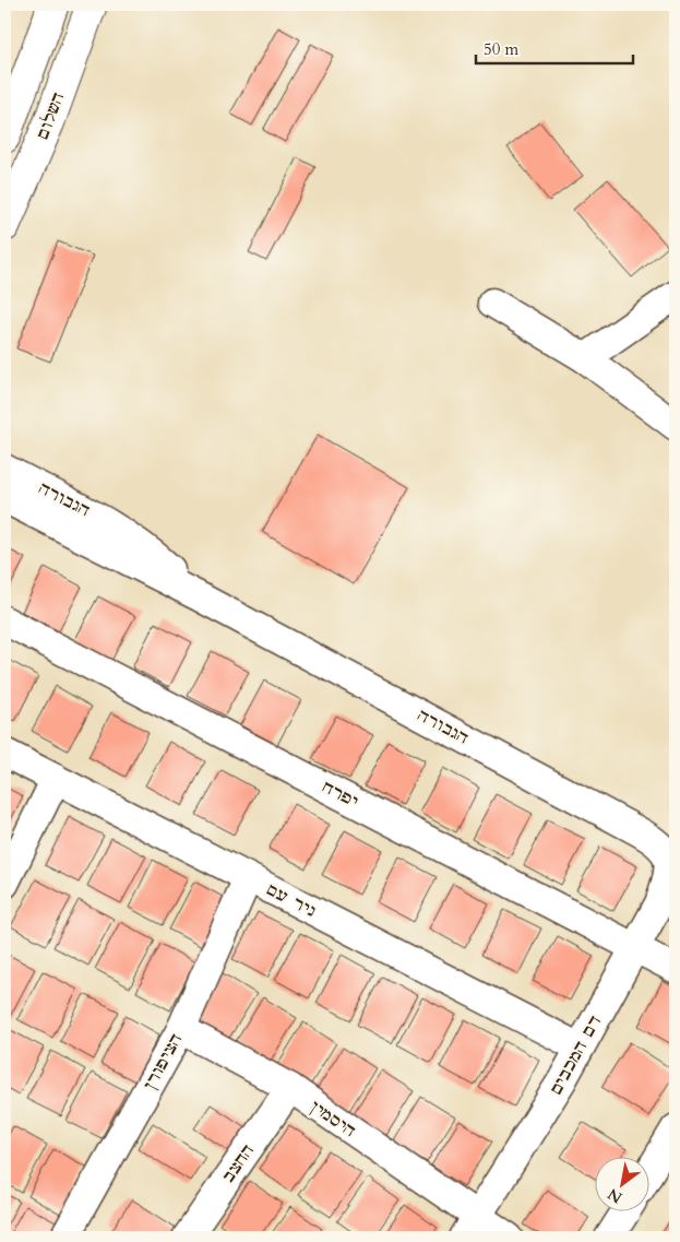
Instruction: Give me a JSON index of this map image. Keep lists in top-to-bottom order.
{
  "streets": {
    "main road": ["השלום"],
    "street": [
      "הגבורה",
      "יפרח",
      "ניר עם",
      "דם המכבים",
      "הציפורן",
      "היסמין",
      "החצב"
    ]
  },
  "crossings": [
    ["הגבורה", "דם המכבים"],
    ["יפרח", "דם המכבים"],
    ["ניר עם", "דם המכבים"],
    ["ניר עם", "הציפורן"],
    ["דם המכבים", "היסמין"],
    ["הציפורן", "היסמין"],
    ["היסמין", "החצב"]
  ],
  "scale_bar": "50 m",
  "north": "bottom left"
}
